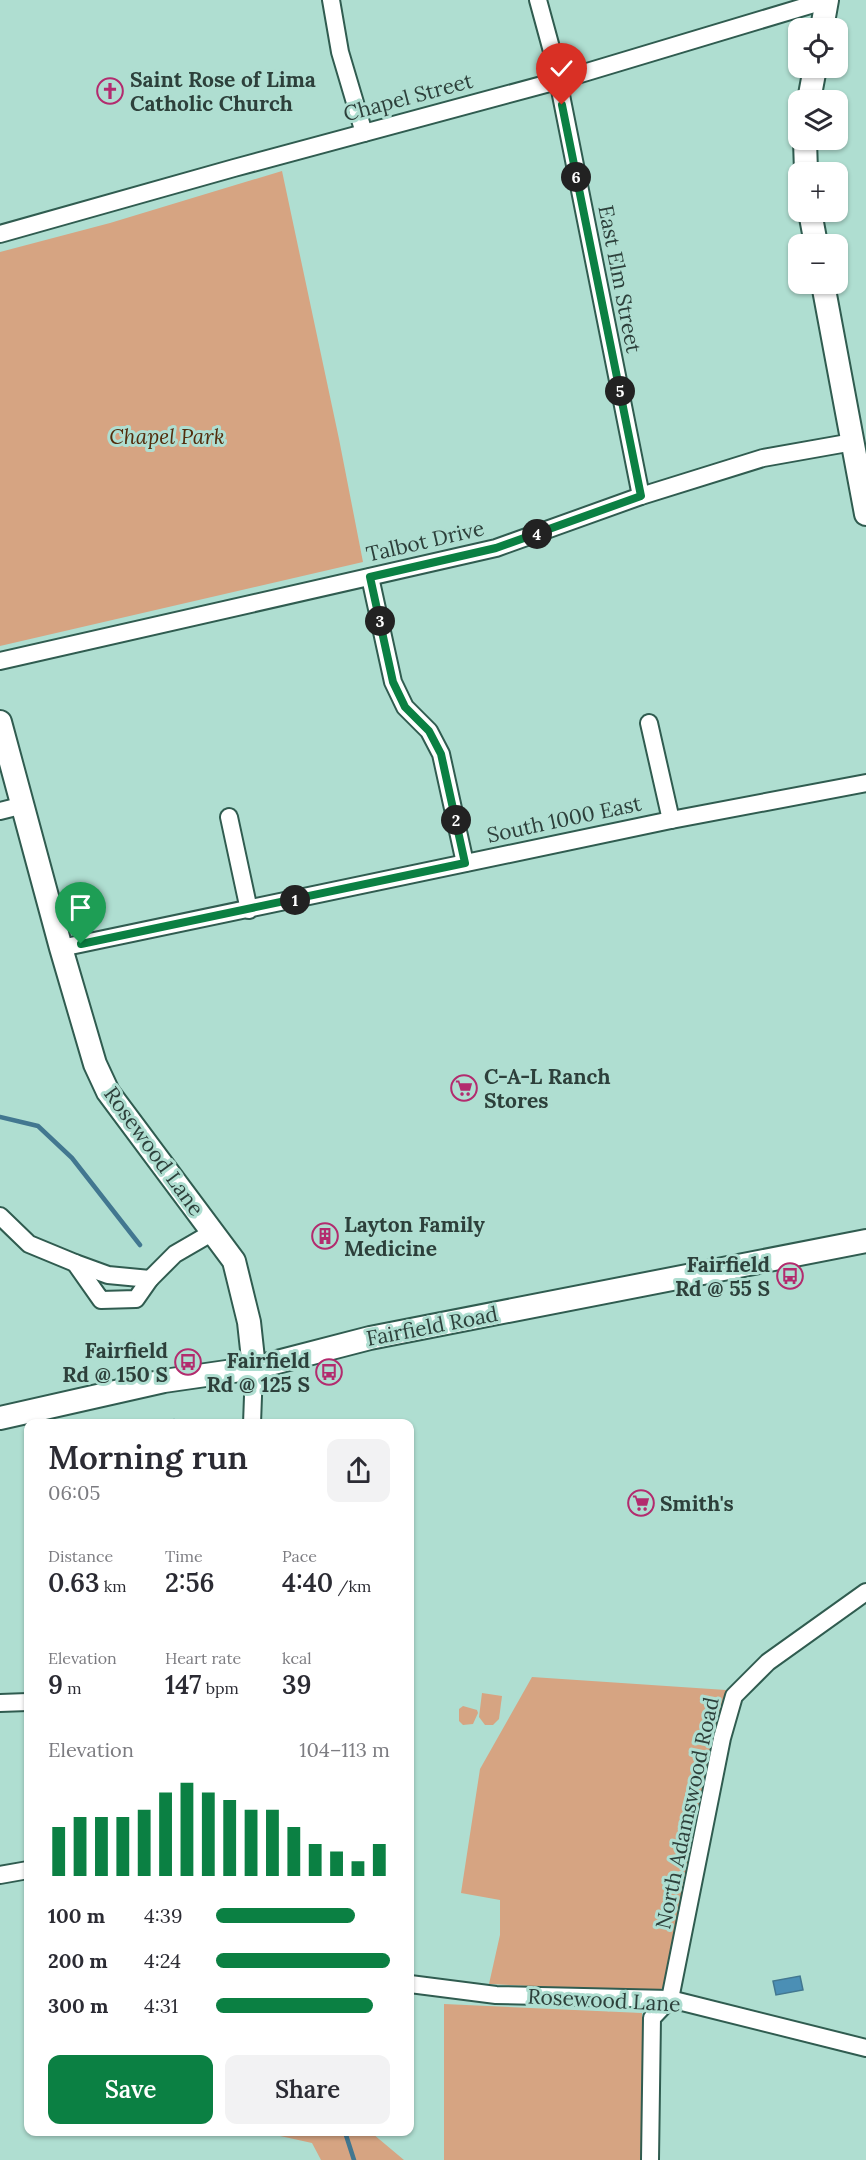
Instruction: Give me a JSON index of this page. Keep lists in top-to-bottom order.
{
  "streets": {
    "street": [
      "Chapel Street",
      "East Elm Street",
      "Talbot Drive",
      "South 1000 East",
      "Rosewood Lane",
      "Fairfield Road",
      "North Adamswood Road"
    ]
  },
  "crossings": [
    ["Chapel Street", "East Elm Street"],
    ["East Elm Street", "Talbot Drive"],
    ["South 1000 East", "Rosewood Lane"],
    ["Rosewood Lane", "Fairfield Road"],
    ["Rosewood Lane", "North Adamswood Road"]
  ],
  "parks": ["Chapel Park"],
  "places": {
    "church": ["Saint Rose of Lima Catholic Church"],
    "supermarket": ["C-A-L Ranch Stores", "Smith's"],
    "building": ["Layton Family Medicine"],
    "bus stop": ["Fairfield Rd @ 55 S", "Fairfield Rd @ 150 S", "Fairfield Rd @ 125 S"]
  },
  "page": {
    "map_buttons": ["+", "−"],
    "pins": [
      "6",
      "5",
      "4",
      "3",
      "2",
      "1"
    ],
    "heading": ["Morning run", "06:05"],
    "stats": [
      ["Distance", "0.63 km"],
      ["Time", "2:56"],
      ["Pace", "4:40 /km"],
      ["Elevation", "9 m"],
      ["Heart rate", "147 bpm"],
      ["kcal", "39"]
    ],
    "chart": ["Elevation", "104–113 m"],
    "list": [
      {
        "name": "100 m",
        "note": "4:39"
      },
      {
        "name": "200 m",
        "note": "4:24"
      },
      {
        "name": "300 m",
        "note": "4:31"
      }
    ],
    "buttons": ["Save", "Share"]
  }
}
